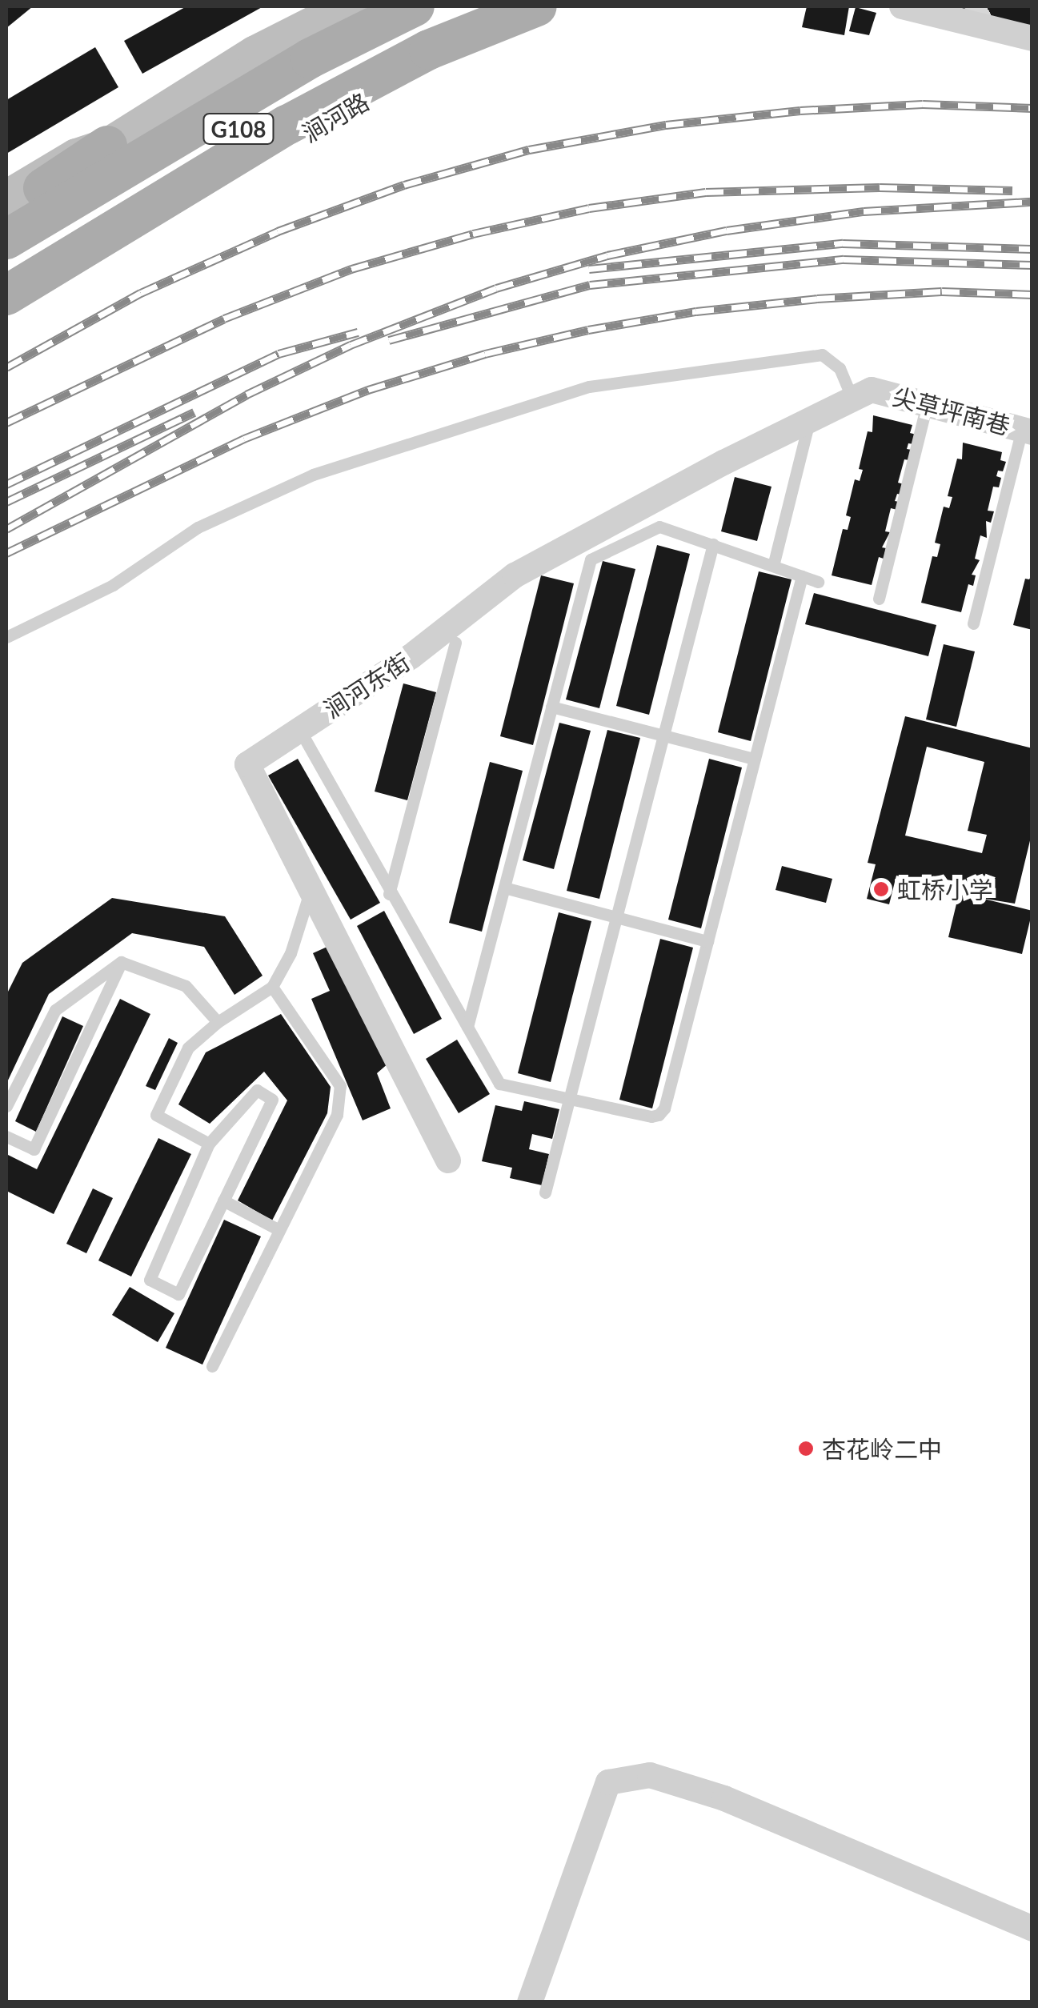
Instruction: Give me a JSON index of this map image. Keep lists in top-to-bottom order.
{
  "streets": {
    "main road": ["涧河路", "G108"],
    "street": ["尖草坪南巷", "涧河东街"]
  },
  "crossings": [
    ["尖草坪南巷", "涧河东街"]
  ],
  "places": ["虹桥小学", "杏花岭二中"]
}
